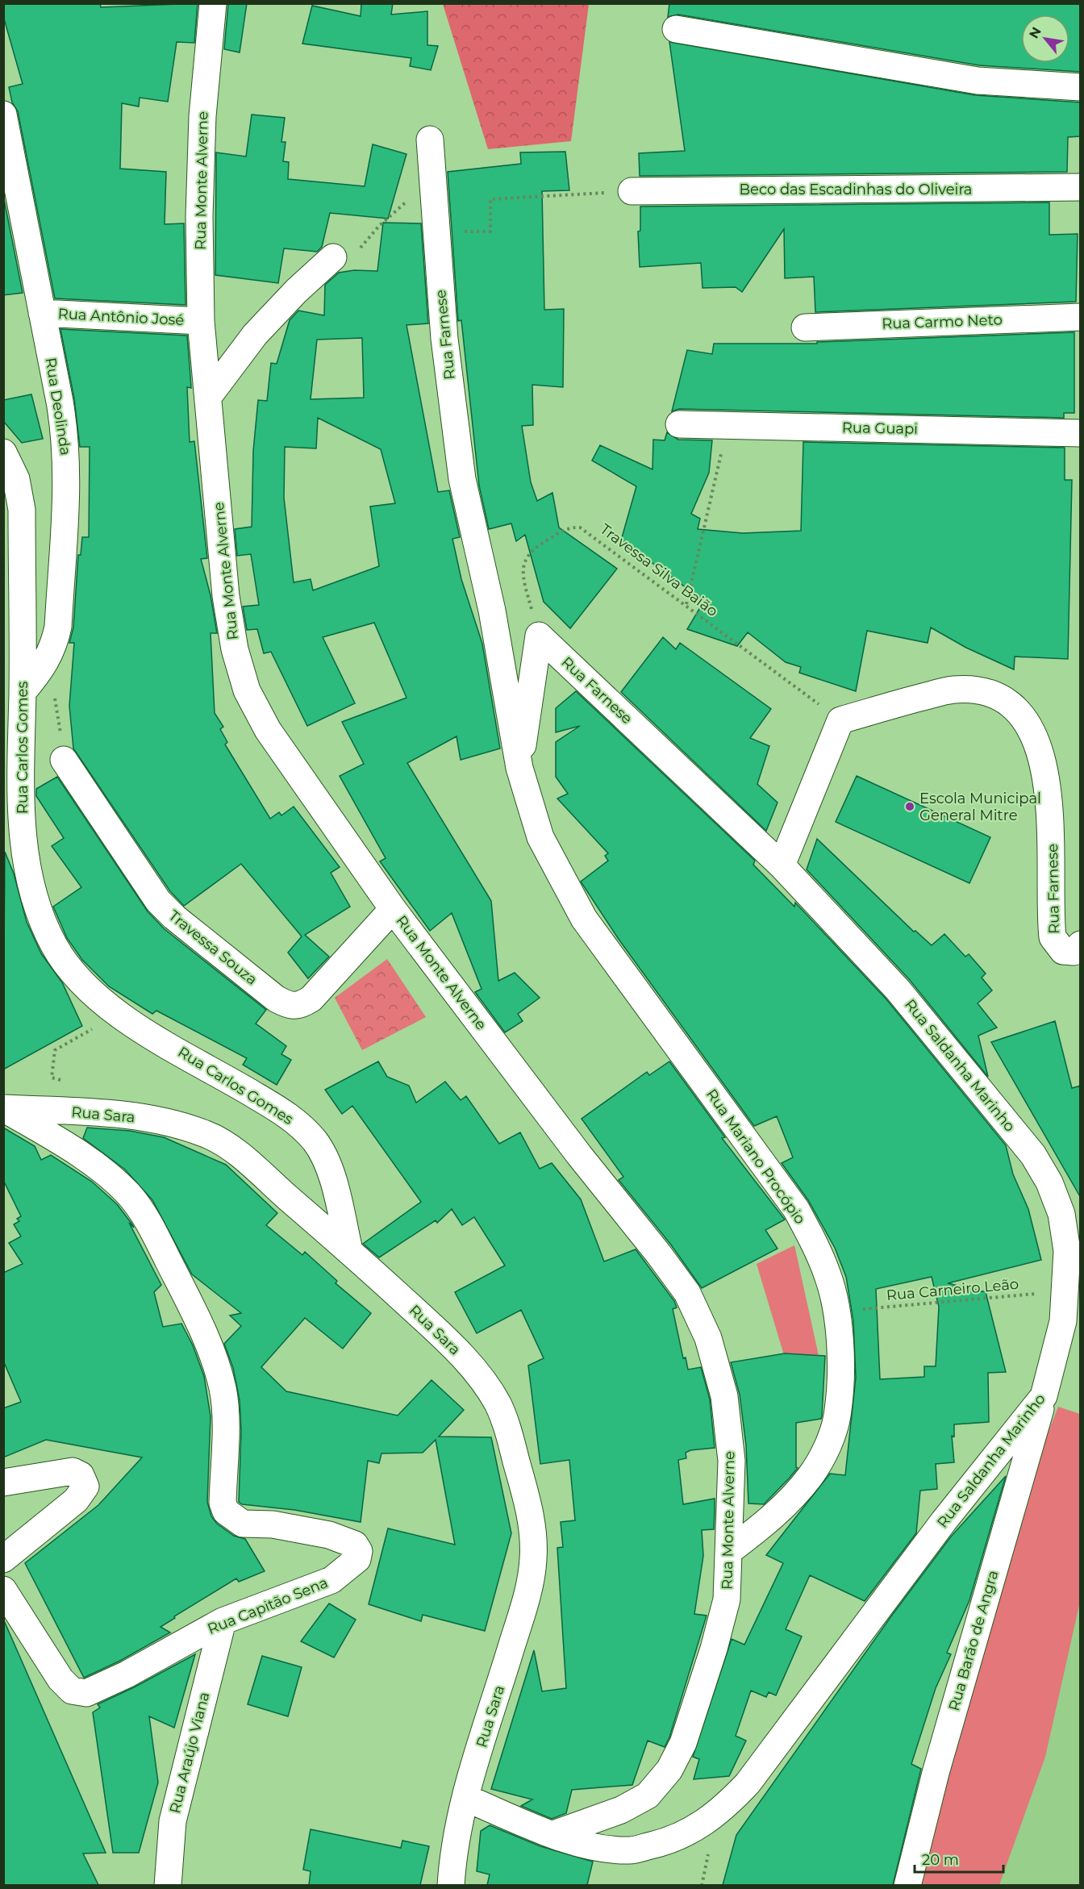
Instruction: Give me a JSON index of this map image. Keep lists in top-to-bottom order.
{
  "streets": {
    "street": [
      "Rua Monte Alverne",
      "Beco das Escadinhas do Oliveira",
      "Rua Antônio José",
      "Rua Carmo Neto",
      "Rua Farnese",
      "Rua Deolinda",
      "Rua Guapi",
      "Rua Carlos Gomes",
      "Travessa Souza",
      "Rua Saldanha Marinho",
      "Rua Sara",
      "Rua Mariano Procópio",
      "Rua Capitão Sena",
      "Rua Barão de Angra",
      "Rua Araújo Viana"
    ],
    "path": ["Travessa Silva Baião", "Rua Carneiro Leão"]
  },
  "crossings": [
    ["Rua Monte Alverne", "Rua Antônio José"],
    ["Rua Monte Alverne", "Travessa Souza"],
    ["Rua Monte Alverne", "Rua Saldanha Marinho"],
    ["Rua Monte Alverne", "Rua Mariano Procópio"],
    ["Rua Antônio José", "Rua Deolinda"],
    ["Rua Farnese", "Travessa Silva Baião"],
    ["Rua Farnese", "Rua Saldanha Marinho"],
    ["Rua Farnese", "Rua Mariano Procópio"],
    ["Rua Deolinda", "Rua Carlos Gomes"],
    ["Rua Carlos Gomes", "Rua Sara"],
    ["Rua Saldanha Marinho", "Rua Sara"],
    ["Rua Saldanha Marinho", "Rua Carneiro Leão"],
    ["Rua Saldanha Marinho", "Rua Barão de Angra"],
    ["Rua Sara", "Rua Capitão Sena"],
    ["Rua Mariano Procópio", "Rua Carneiro Leão"],
    ["Rua Capitão Sena", "Rua Araújo Viana"]
  ],
  "places": ["Escola Municipal General Mitre"],
  "scale_bar": "20 m",
  "north": "top left"
}
